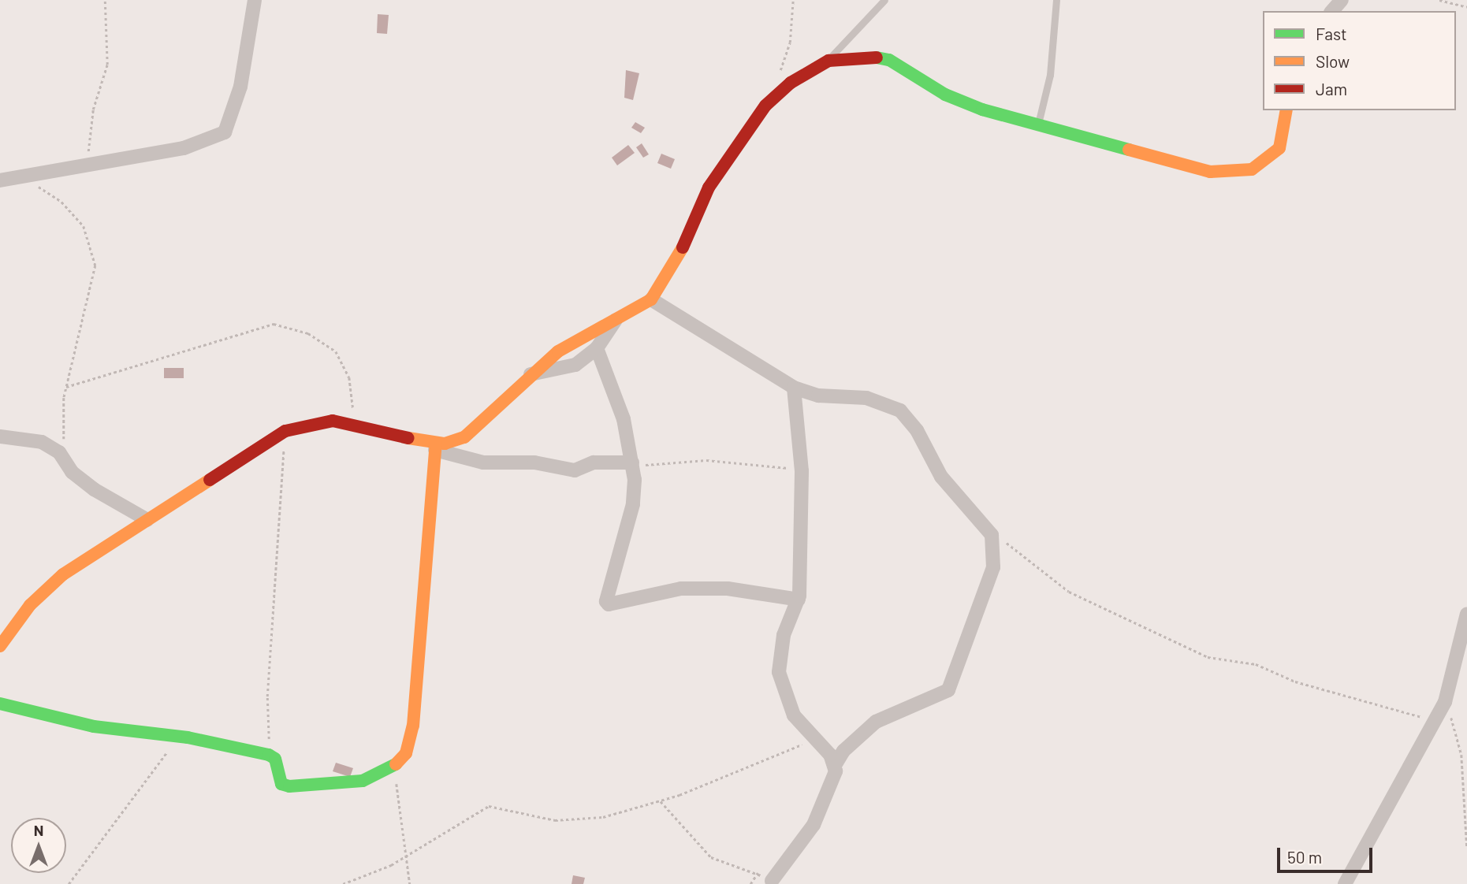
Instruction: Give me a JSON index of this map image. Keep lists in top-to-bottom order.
{
  "legend": ["Fast", "Slow", "Jam"],
  "scale_bar": "50 m",
  "north": "top"
}
